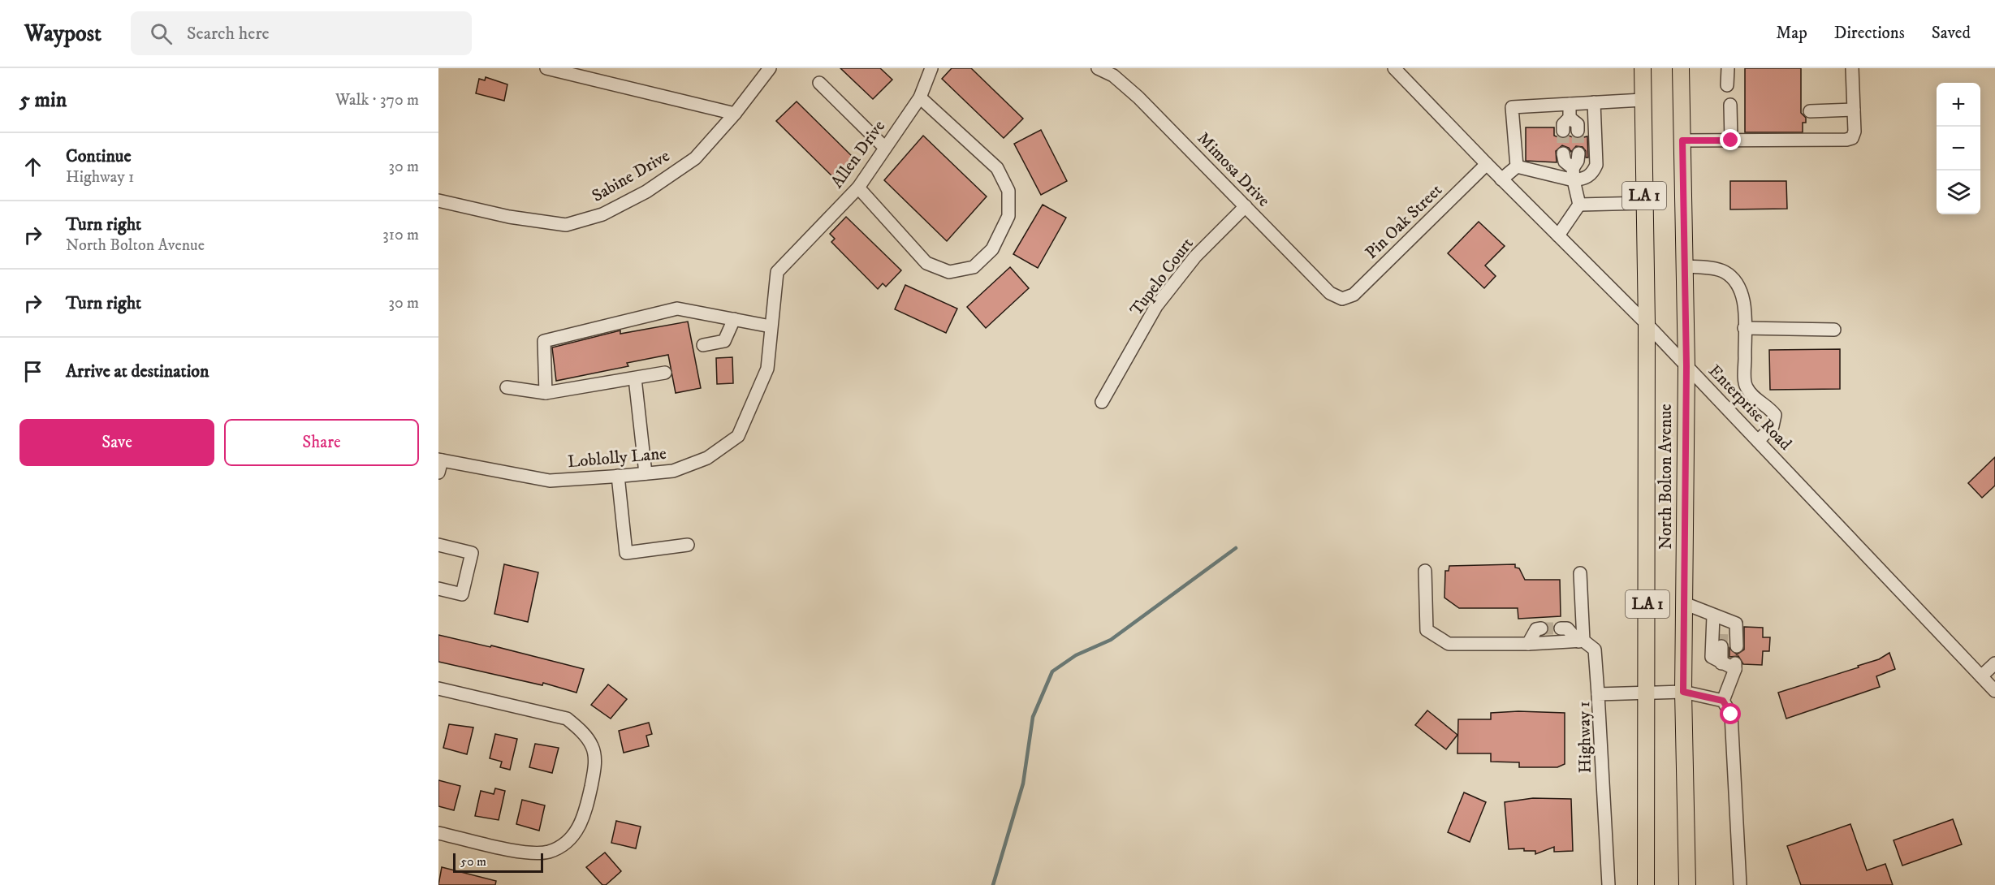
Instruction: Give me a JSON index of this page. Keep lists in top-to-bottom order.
{
  "streets": {
    "main road": ["LA 1", "North Bolton Avenue"],
    "street": [
      "Allen Drive",
      "Mimosa Drive",
      "Sabine Drive",
      "Pin Oak Street",
      "Tupelo Court",
      "Enterprise Road",
      "Loblolly Lane",
      "Highway 1"
    ]
  },
  "crossings": [
    ["Allen Drive", "Loblolly Lane"],
    ["Mimosa Drive", "Pin Oak Street"],
    ["Mimosa Drive", "Tupelo Court"],
    ["Pin Oak Street", "Enterprise Road"],
    ["Enterprise Road", "North Bolton Avenue"],
    ["North Bolton Avenue", "Highway 1"]
  ],
  "scale_bar": "50 m",
  "page": {
    "header": "Waypost",
    "search": "Search here",
    "nav": ["Map", "Directions", "Saved"],
    "heading": ["5 min", "Walk · 370 m"],
    "map_buttons": ["+", "−"],
    "list": [
      ["Continue", "Highway 1", "30 m"],
      ["Turn right", "North Bolton Avenue", "310 m"],
      ["Turn right", "30 m"],
      "Arrive at destination"
    ],
    "buttons": ["Save", "Share"],
    "scale": "50 m"
  }
}
